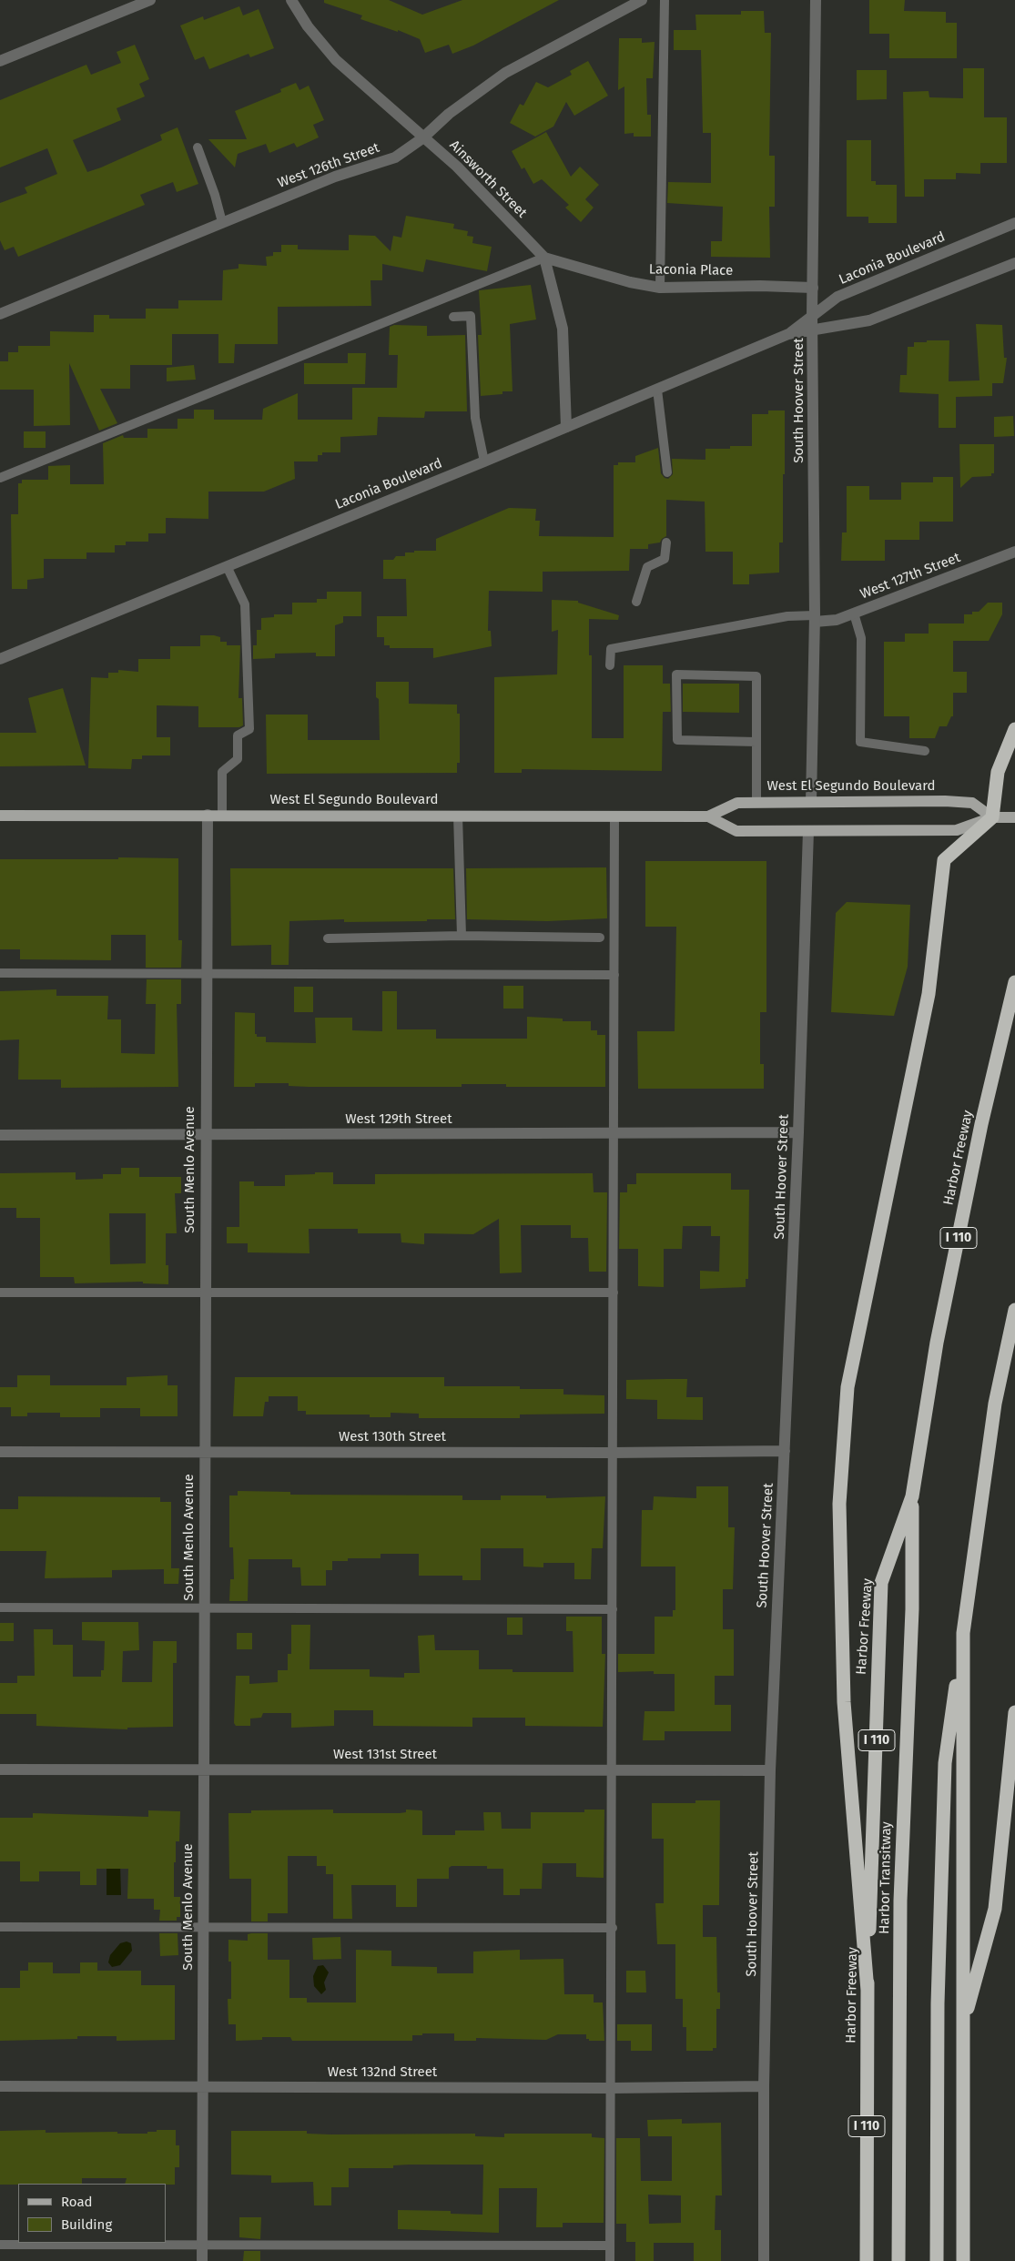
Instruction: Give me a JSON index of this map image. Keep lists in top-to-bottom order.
{
  "streets": {
    "highway": ["Harbor Freeway", "I 110", "Harbor Transitway"],
    "main road": ["West El Segundo Boulevard"],
    "street": [
      "West 126th Street",
      "Ainsworth Street",
      "Laconia Boulevard",
      "Laconia Place",
      "South Hoover Street",
      "West 127th Street",
      "West 129th Street",
      "South Menlo Avenue",
      "West 130th Street",
      "West 131st Street",
      "West 132nd Street"
    ]
  },
  "crossings": [
    ["West 126th Street", "Ainsworth Street"],
    ["Ainsworth Street", "Laconia Boulevard"],
    ["Ainsworth Street", "Laconia Place"],
    ["Laconia Boulevard", "South Hoover Street"],
    ["Laconia Place", "South Hoover Street"],
    ["South Hoover Street", "West 127th Street"],
    ["South Hoover Street", "West El Segundo Boulevard"],
    ["South Hoover Street", "West 129th Street"],
    ["South Hoover Street", "West 130th Street"],
    ["South Hoover Street", "West 131st Street"],
    ["South Hoover Street", "West 132nd Street"],
    ["West El Segundo Boulevard", "South Menlo Avenue"],
    ["West 129th Street", "South Menlo Avenue"],
    ["Harbor Freeway", "Harbor Transitway"],
    ["South Menlo Avenue", "West 130th Street"],
    ["South Menlo Avenue", "West 131st Street"],
    ["South Menlo Avenue", "West 132nd Street"]
  ],
  "legend": ["Road", "Building"]
}
